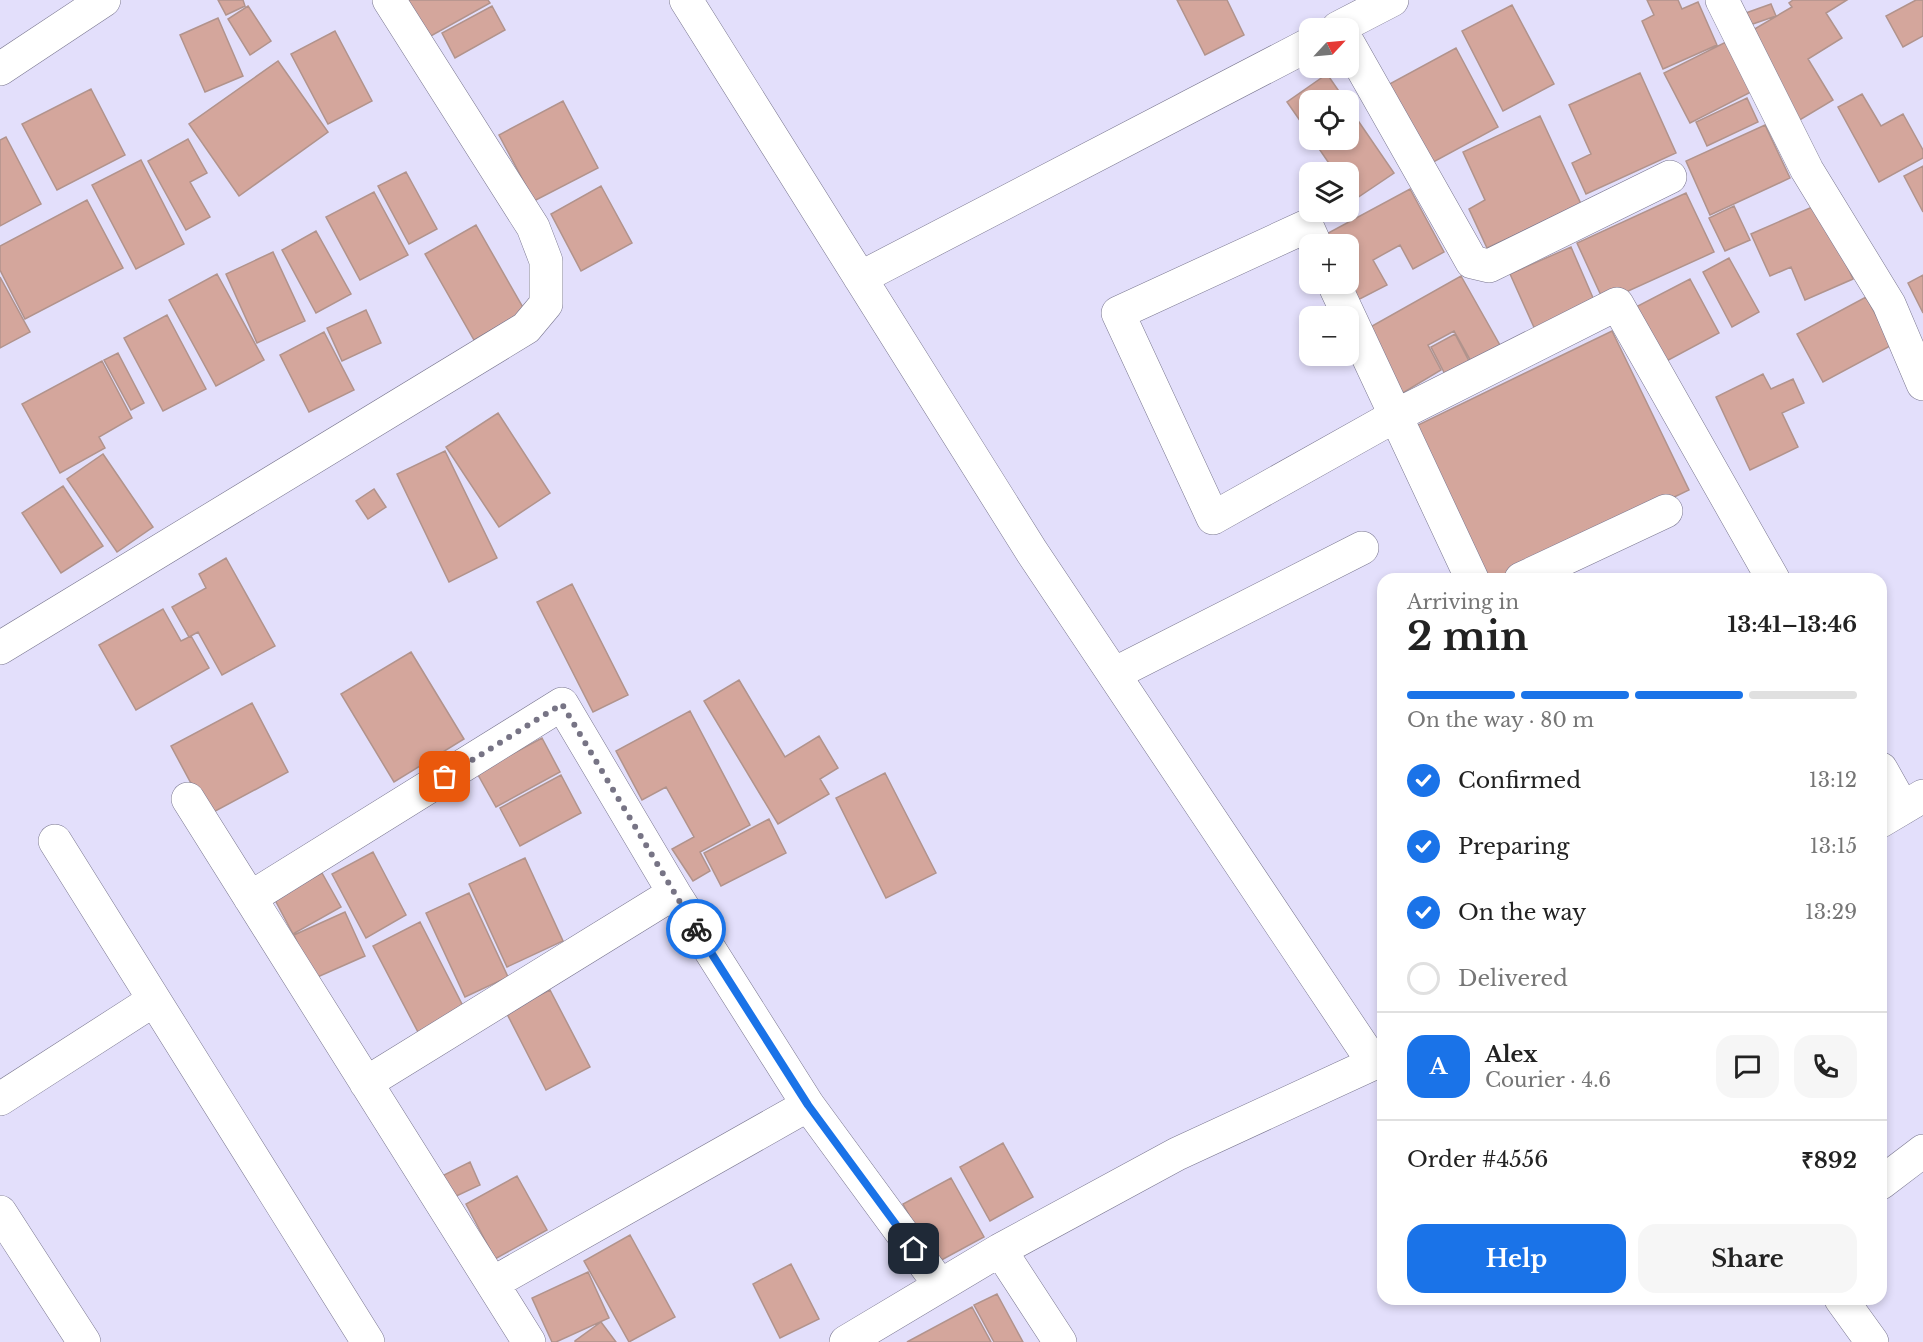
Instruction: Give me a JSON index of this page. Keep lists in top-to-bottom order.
{
  "north": "top right",
  "page": {
    "map_buttons": ["+", "−"],
    "heading": ["2 min", "Arriving in", "13:41–13:46"],
    "panel": [
      "Alex",
      "Courier · 4.6",
      "Order #4556",
      "₹892"
    ],
    "bar": "On the way · 80 m",
    "list": [
      ["Confirmed", "13:12"],
      ["Preparing", "13:15"],
      ["On the way", "13:29"],
      "Delivered"
    ],
    "round": "A",
    "buttons": ["Help", "Share"]
  }
}
